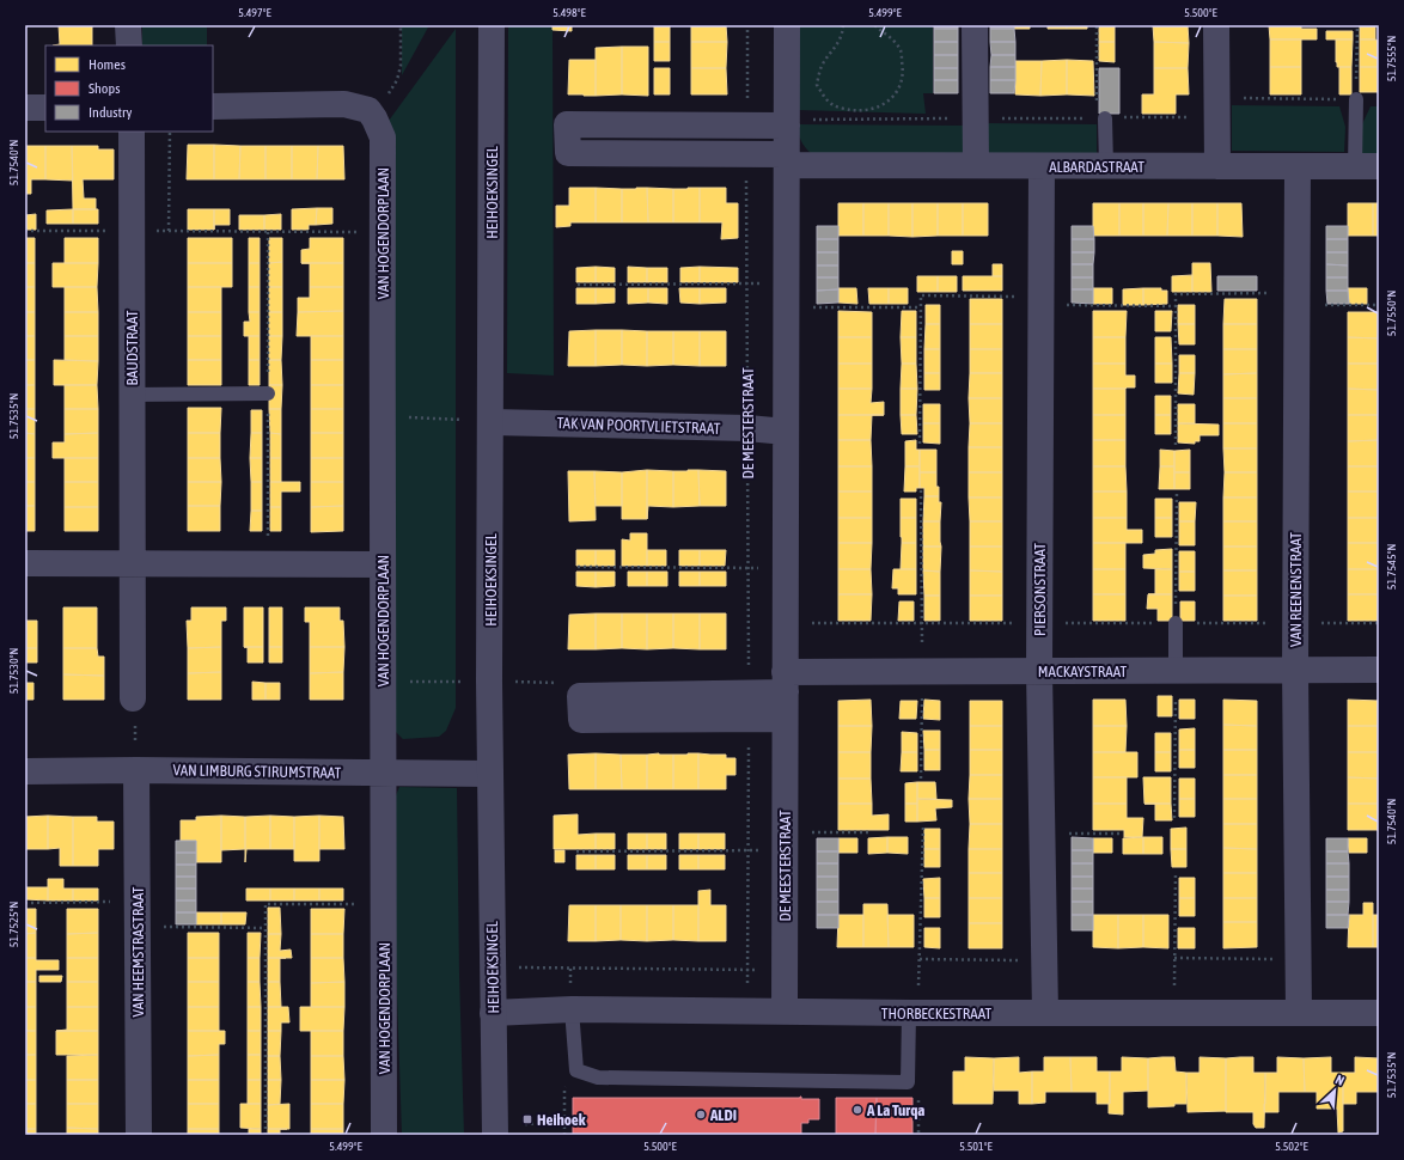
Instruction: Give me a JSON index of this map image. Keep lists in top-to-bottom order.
{
  "streets": {
    "street": [
      "ALBARDASTRAAT",
      "HEIHOEKSINGEL",
      "VAN HOGENDORPLAAN",
      "BAUDSTRAAT",
      "DE MEESTERSTRAAT",
      "TAK VAN POORTVLIETSTRAAT",
      "PIERSONSTRAAT",
      "VAN REENENSTRAAT",
      "MACKAYSTRAAT",
      "VAN LIMBURG STIRUMSTRAAT",
      "VAN HEEMSTRASTRAAT",
      "THORBECKESTRAAT"
    ]
  },
  "crossings": [
    ["ALBARDASTRAAT", "DE MEESTERSTRAAT"],
    ["ALBARDASTRAAT", "PIERSONSTRAAT"],
    ["ALBARDASTRAAT", "VAN REENENSTRAAT"],
    ["HEIHOEKSINGEL", "TAK VAN POORTVLIETSTRAAT"],
    ["HEIHOEKSINGEL", "VAN LIMBURG STIRUMSTRAAT"],
    ["HEIHOEKSINGEL", "THORBECKESTRAAT"],
    ["VAN HOGENDORPLAAN", "VAN LIMBURG STIRUMSTRAAT"],
    ["DE MEESTERSTRAAT", "TAK VAN POORTVLIETSTRAAT"],
    ["DE MEESTERSTRAAT", "MACKAYSTRAAT"],
    ["DE MEESTERSTRAAT", "THORBECKESTRAAT"],
    ["PIERSONSTRAAT", "MACKAYSTRAAT"],
    ["PIERSONSTRAAT", "THORBECKESTRAAT"],
    ["VAN REENENSTRAAT", "MACKAYSTRAAT"],
    ["VAN REENENSTRAAT", "THORBECKESTRAAT"],
    ["VAN LIMBURG STIRUMSTRAAT", "VAN HEEMSTRASTRAAT"]
  ],
  "places": {
    "other": ["A La Turqa", "ALDI"],
    "transit": ["Heihoek"]
  },
  "legend": ["Homes", "Shops", "Industry"],
  "north": "top right",
  "coordinates": [
    "5.497°E",
    "5.498°E",
    "5.499°E",
    "5.500°E",
    "51.7555°N",
    "51.7540°N",
    "51.7550°N",
    "51.7535°N",
    "51.7545°N",
    "51.7530°N",
    "51.7525°N",
    "5.501°E",
    "5.502°E"
  ]
}
